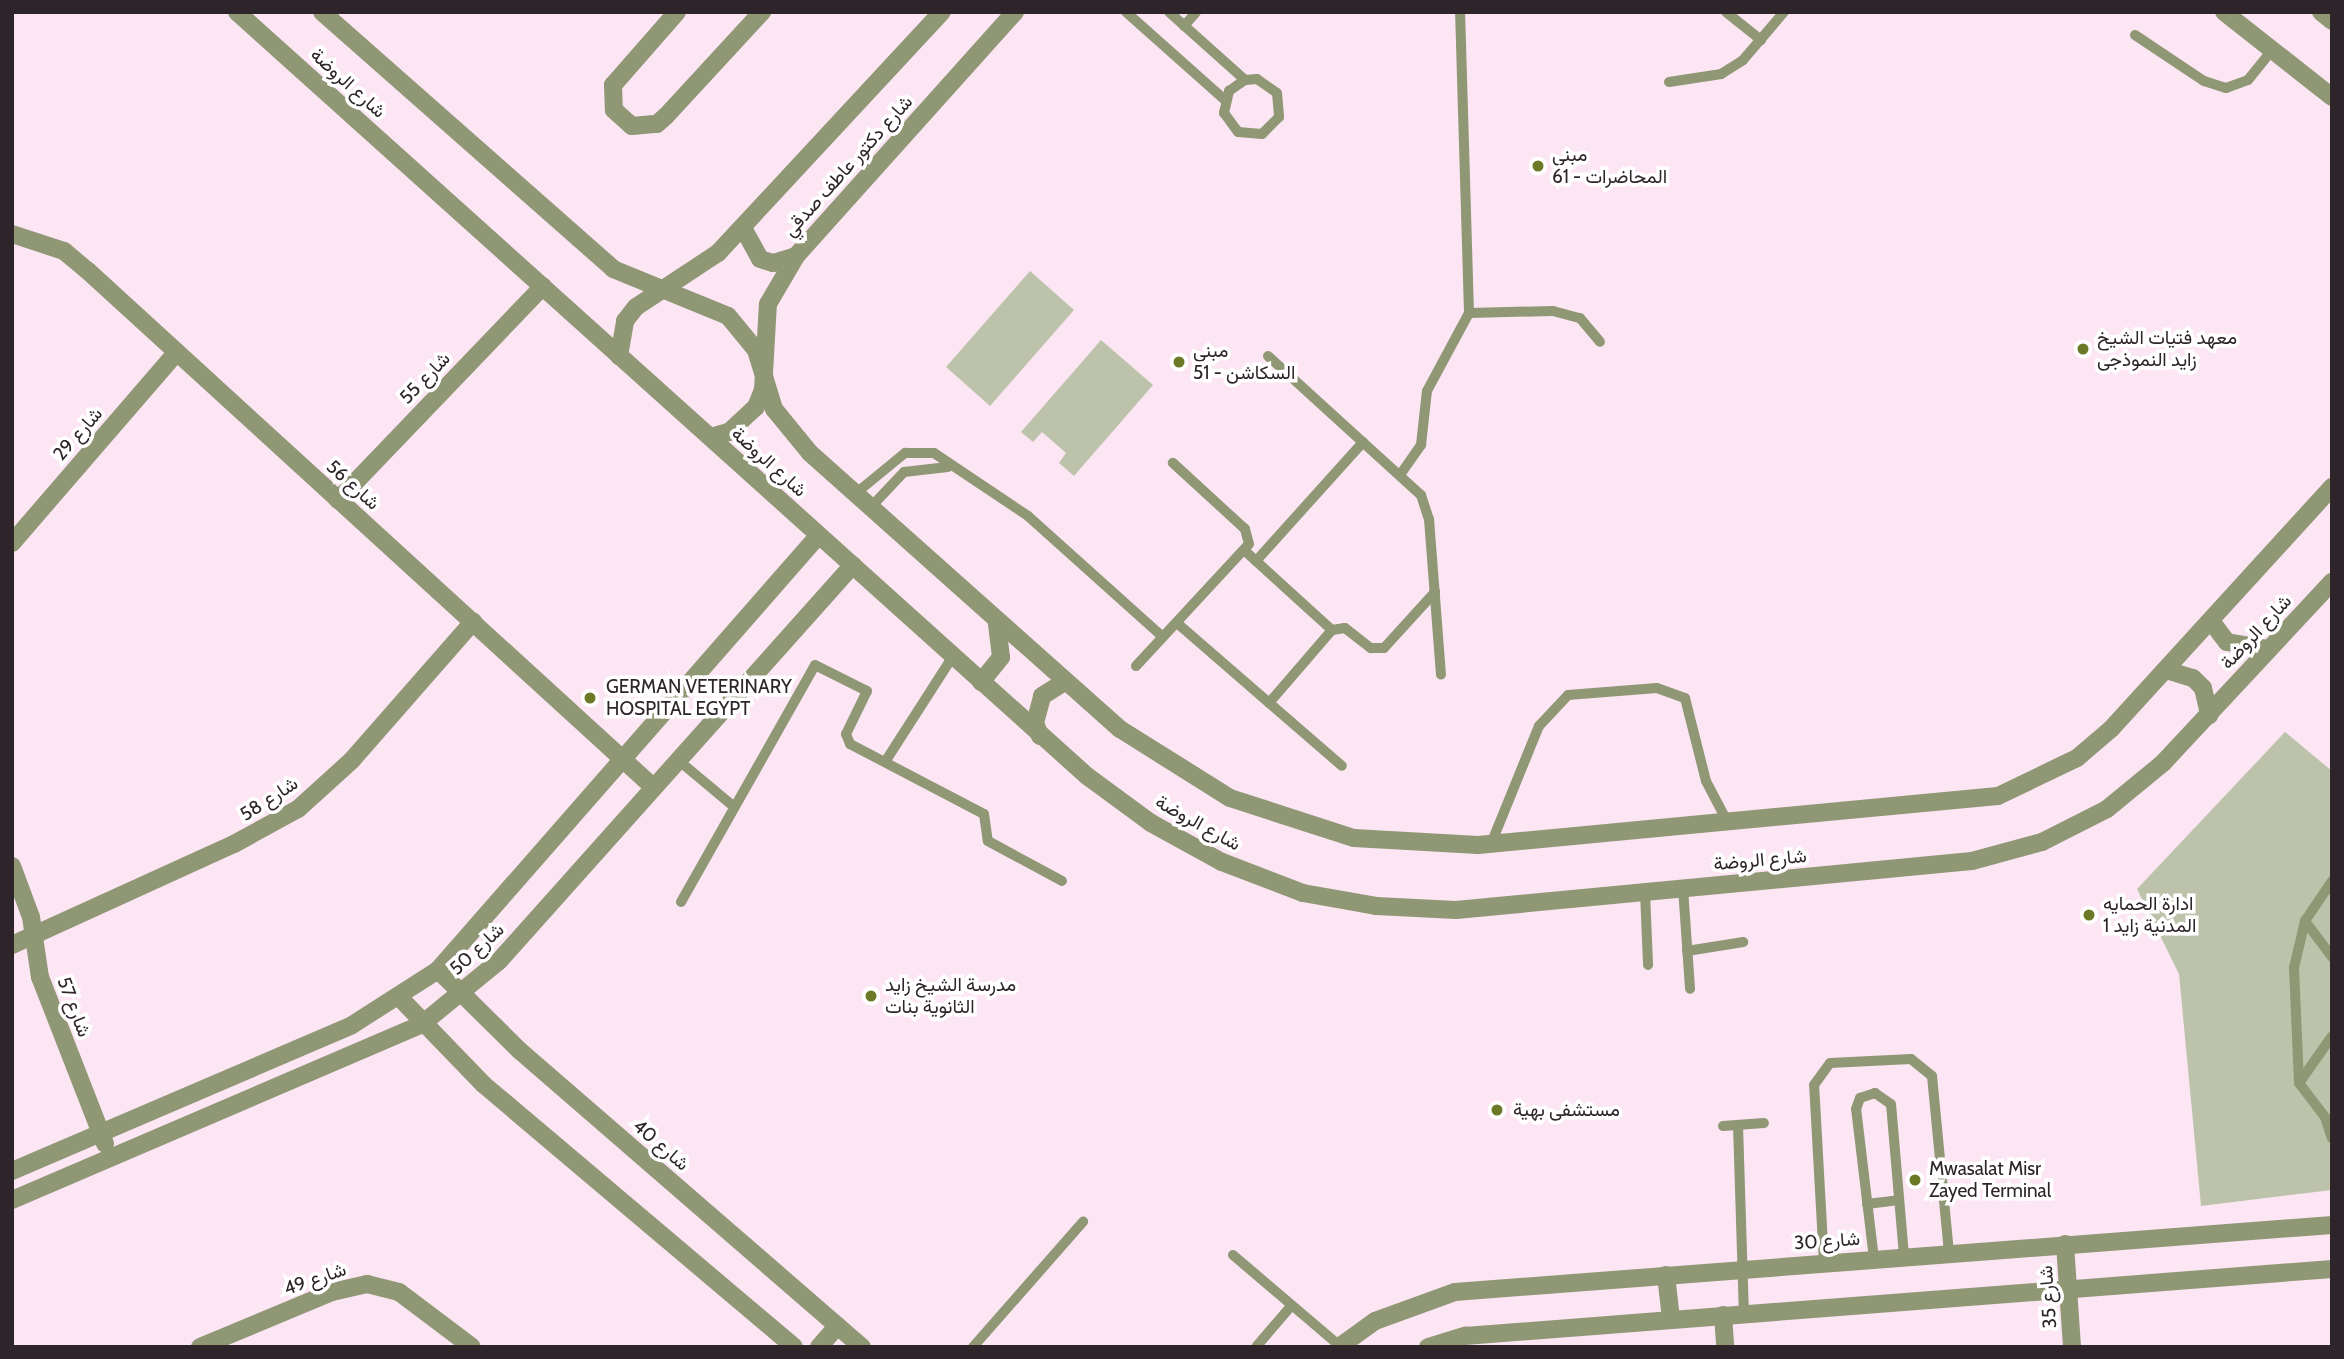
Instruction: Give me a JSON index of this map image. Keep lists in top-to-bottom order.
{
  "streets": {
    "street": [
      "شارع الروضة",
      "شارع دكتور عاطف صدقي",
      "شارع 55",
      "شارع 29",
      "شارع 56",
      "شارع 58",
      "شارع 50",
      "شارع 57",
      "شارع 40",
      "شارع 30",
      "شارع 49",
      "شارع 35"
    ]
  },
  "crossings": [
    ["شارع الروضة", "شارع دكتور عاطف صدقي"],
    ["شارع الروضة", "شارع 55"],
    ["شارع الروضة", "شارع 50"],
    ["شارع 55", "شارع 56"],
    ["شارع 29", "شارع 56"],
    ["شارع 56", "شارع 58"],
    ["شارع 56", "شارع 50"],
    ["شارع 58", "شارع 57"],
    ["شارع 50", "شارع 57"],
    ["شارع 50", "شارع 40"],
    ["شارع 30", "شارع 35"]
  ],
  "places": [
    "مبنى المحاضرات - 61",
    "معهد فتيات الشيخ زايد النموذجى",
    "مبنى السكاشن - 51",
    "GERMAN VETERINARY HOSPITAL EGYPT",
    "ادارة الحمايه المدنية زايد 1",
    "مدرسة الشيخ زايد الثانوية بنات",
    "مستشفى بهية",
    "Mwasalat Misr Zayed Terminal"
  ]
}
